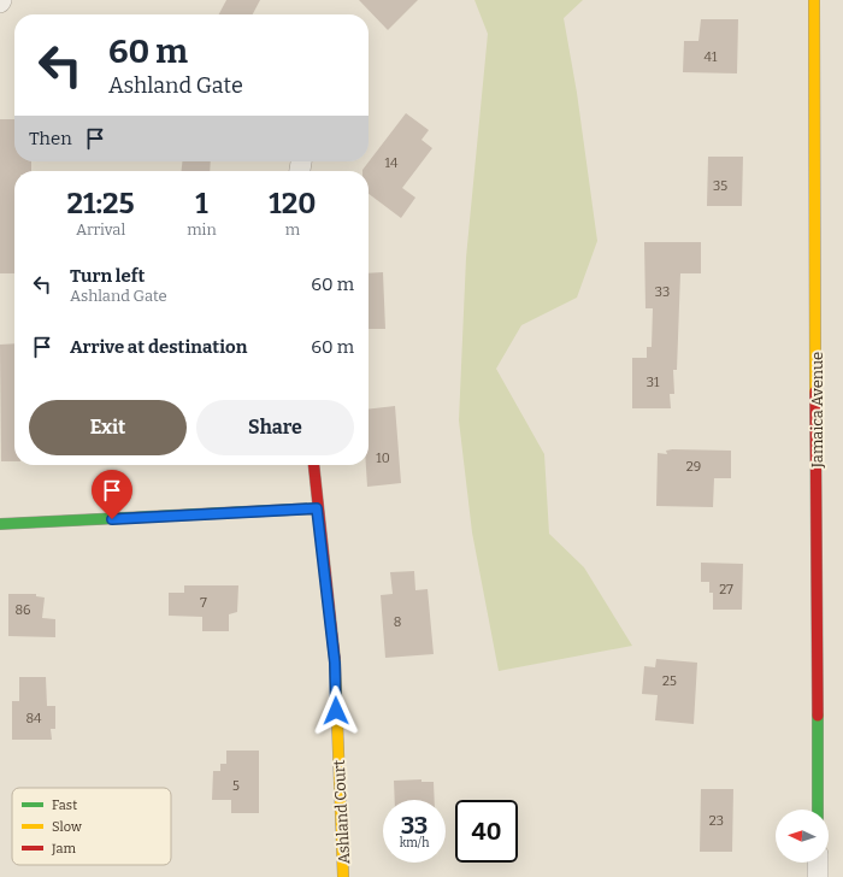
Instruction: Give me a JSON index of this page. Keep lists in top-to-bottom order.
{
  "streets": {
    "street": ["Jamaica Avenue", "Ashland Court"]
  },
  "house_numbers": [
    "41",
    "14",
    "35",
    "33",
    "31",
    "10",
    "29",
    "27",
    "7",
    "86",
    "8",
    "25",
    "84",
    "5",
    "23"
  ],
  "legend": ["Fast", "Slow", "Jam"],
  "north": "left",
  "page": {
    "turn": ["60 m", "Ashland Gate"],
    "then": "Then",
    "eta": [
      "21:25",
      "Arrival",
      "1",
      "min",
      "120",
      "m"
    ],
    "list": [
      {
        "name": "Turn left",
        "note": "Ashland Gate",
        "value": "60 m"
      },
      {
        "name": "Arrive at destination",
        "value": "60 m"
      }
    ],
    "buttons": ["Exit", "Share"],
    "speed": "33 km/h",
    "limit": "40"
  }
}
